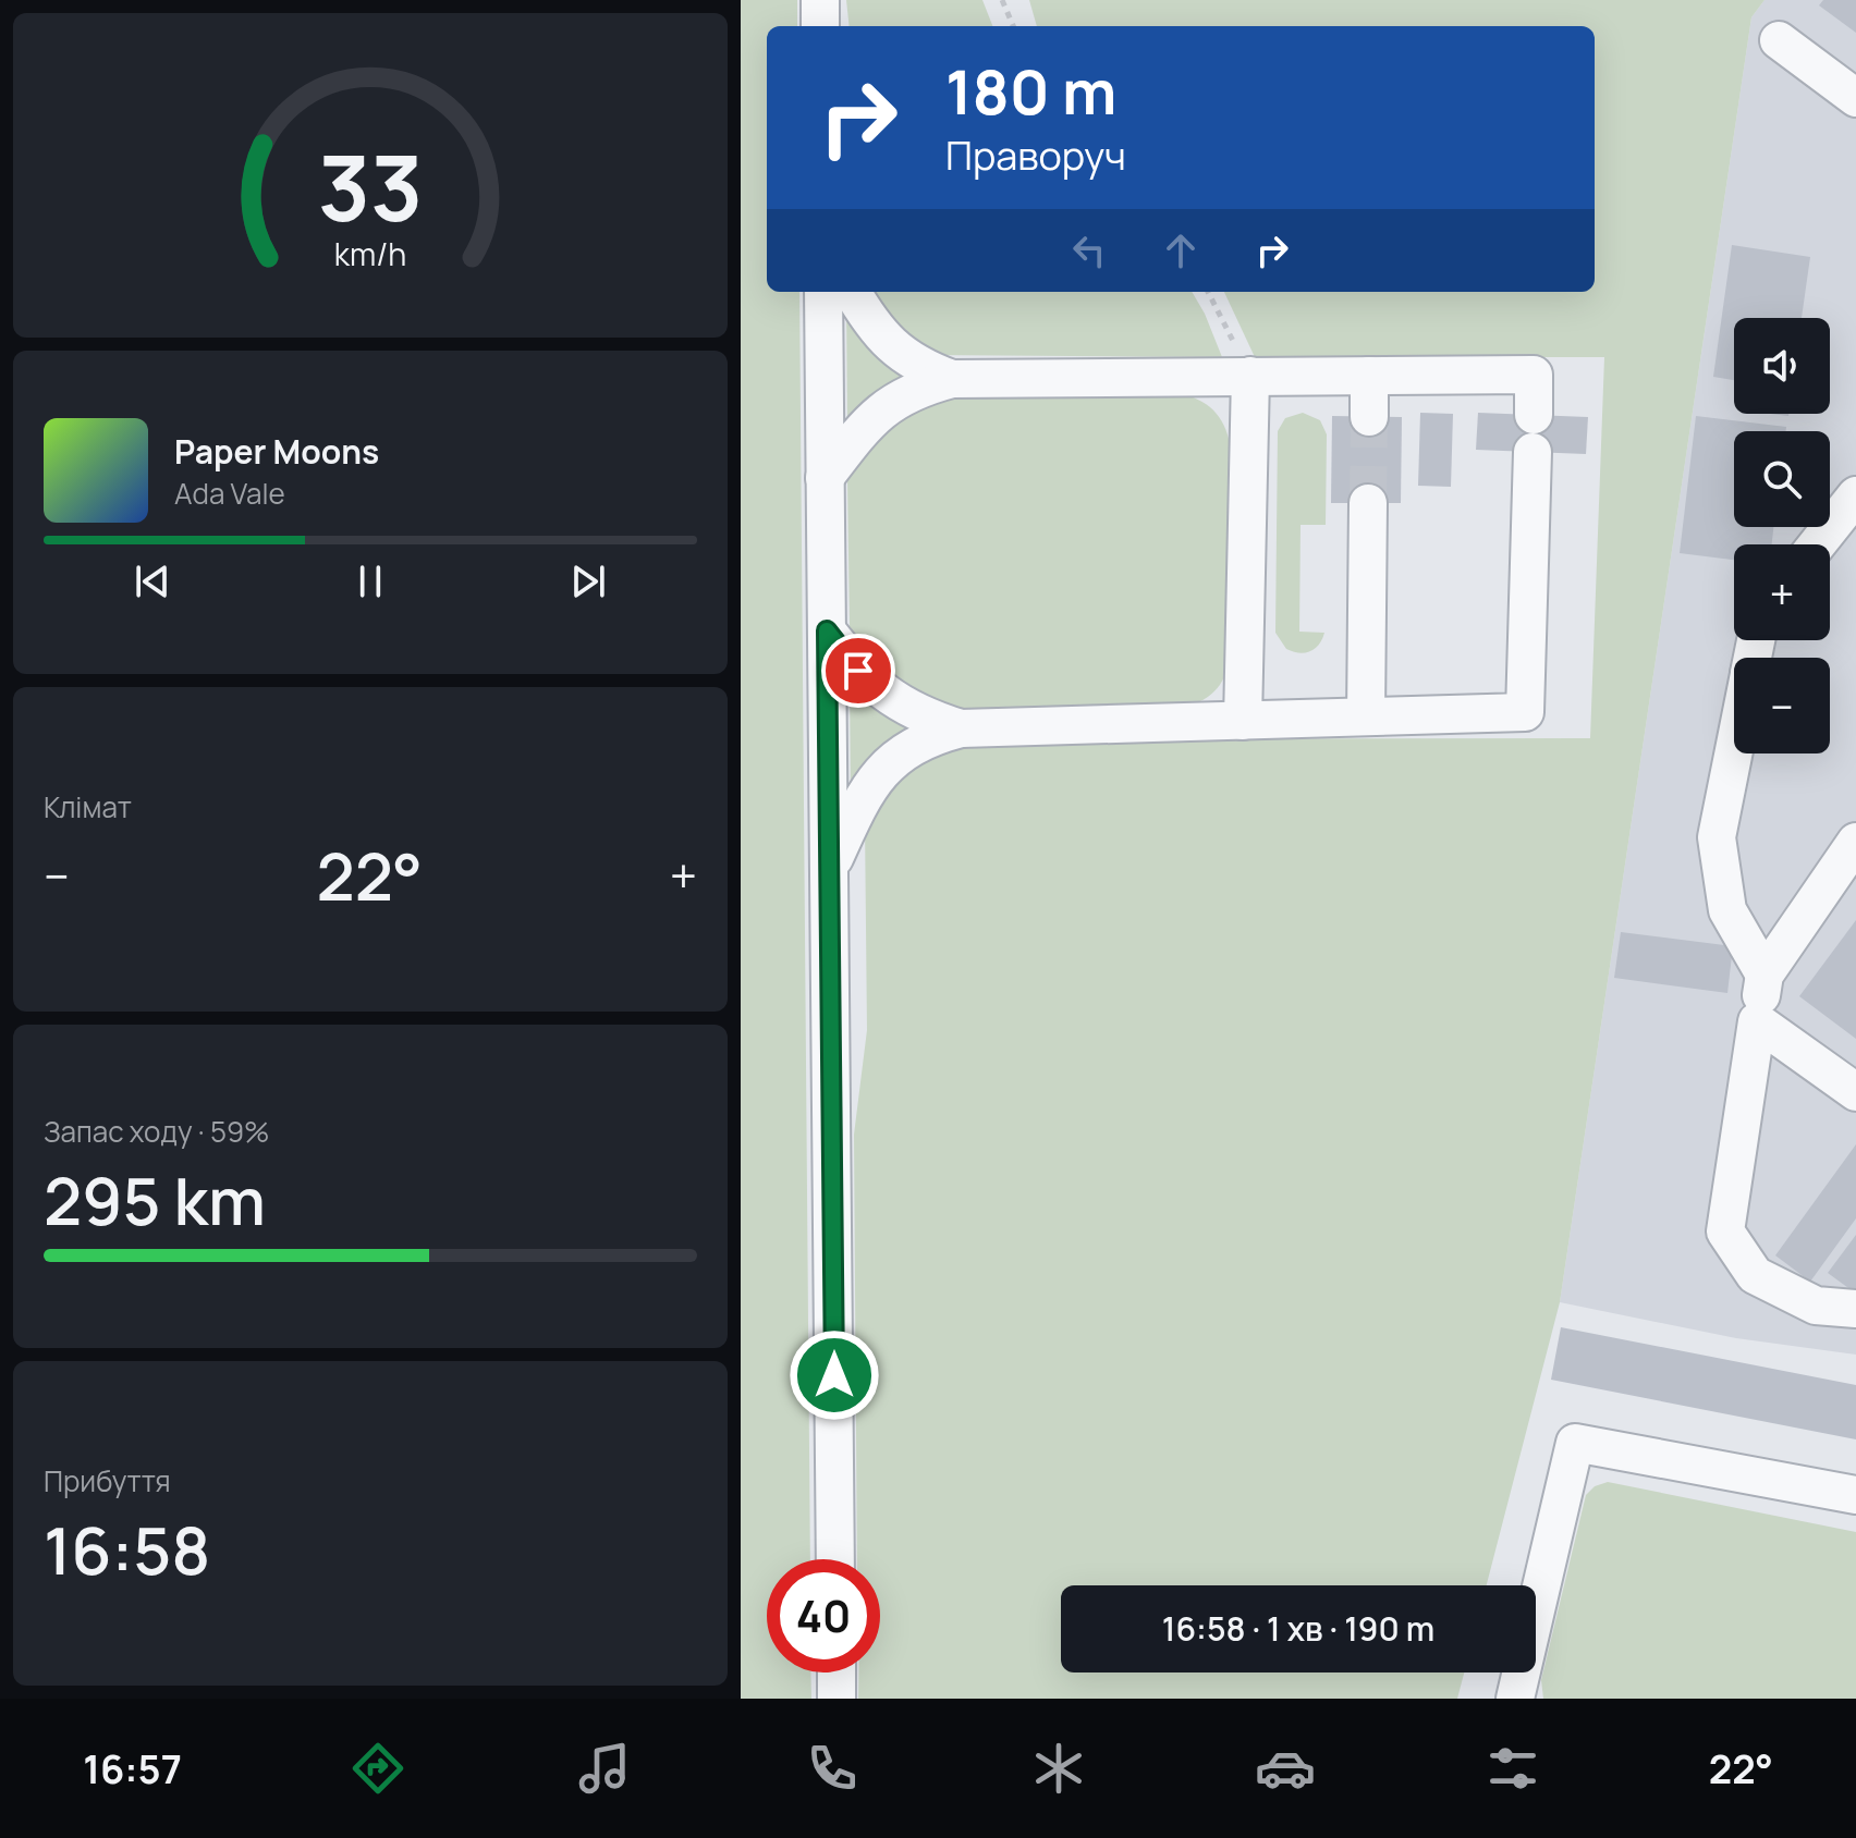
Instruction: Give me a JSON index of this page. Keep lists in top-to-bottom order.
{
  "page": {
    "turn": ["180 m", "Праворуч"],
    "map_buttons": ["+", "−"],
    "song": ["Paper Moons", "Ada Vale"],
    "tile": [
      "Клімат",
      ["Запас ходу · 59%", "295 km"],
      ["Прибуття", "16:58"]
    ],
    "heat": ["−", "22°", "+"],
    "limit": "40",
    "trip": "16:58 · 1 хв · 190 m",
    "tabs": ["16:57", "22°"],
    "gauge": ["33", "km/h"]
  }
}
